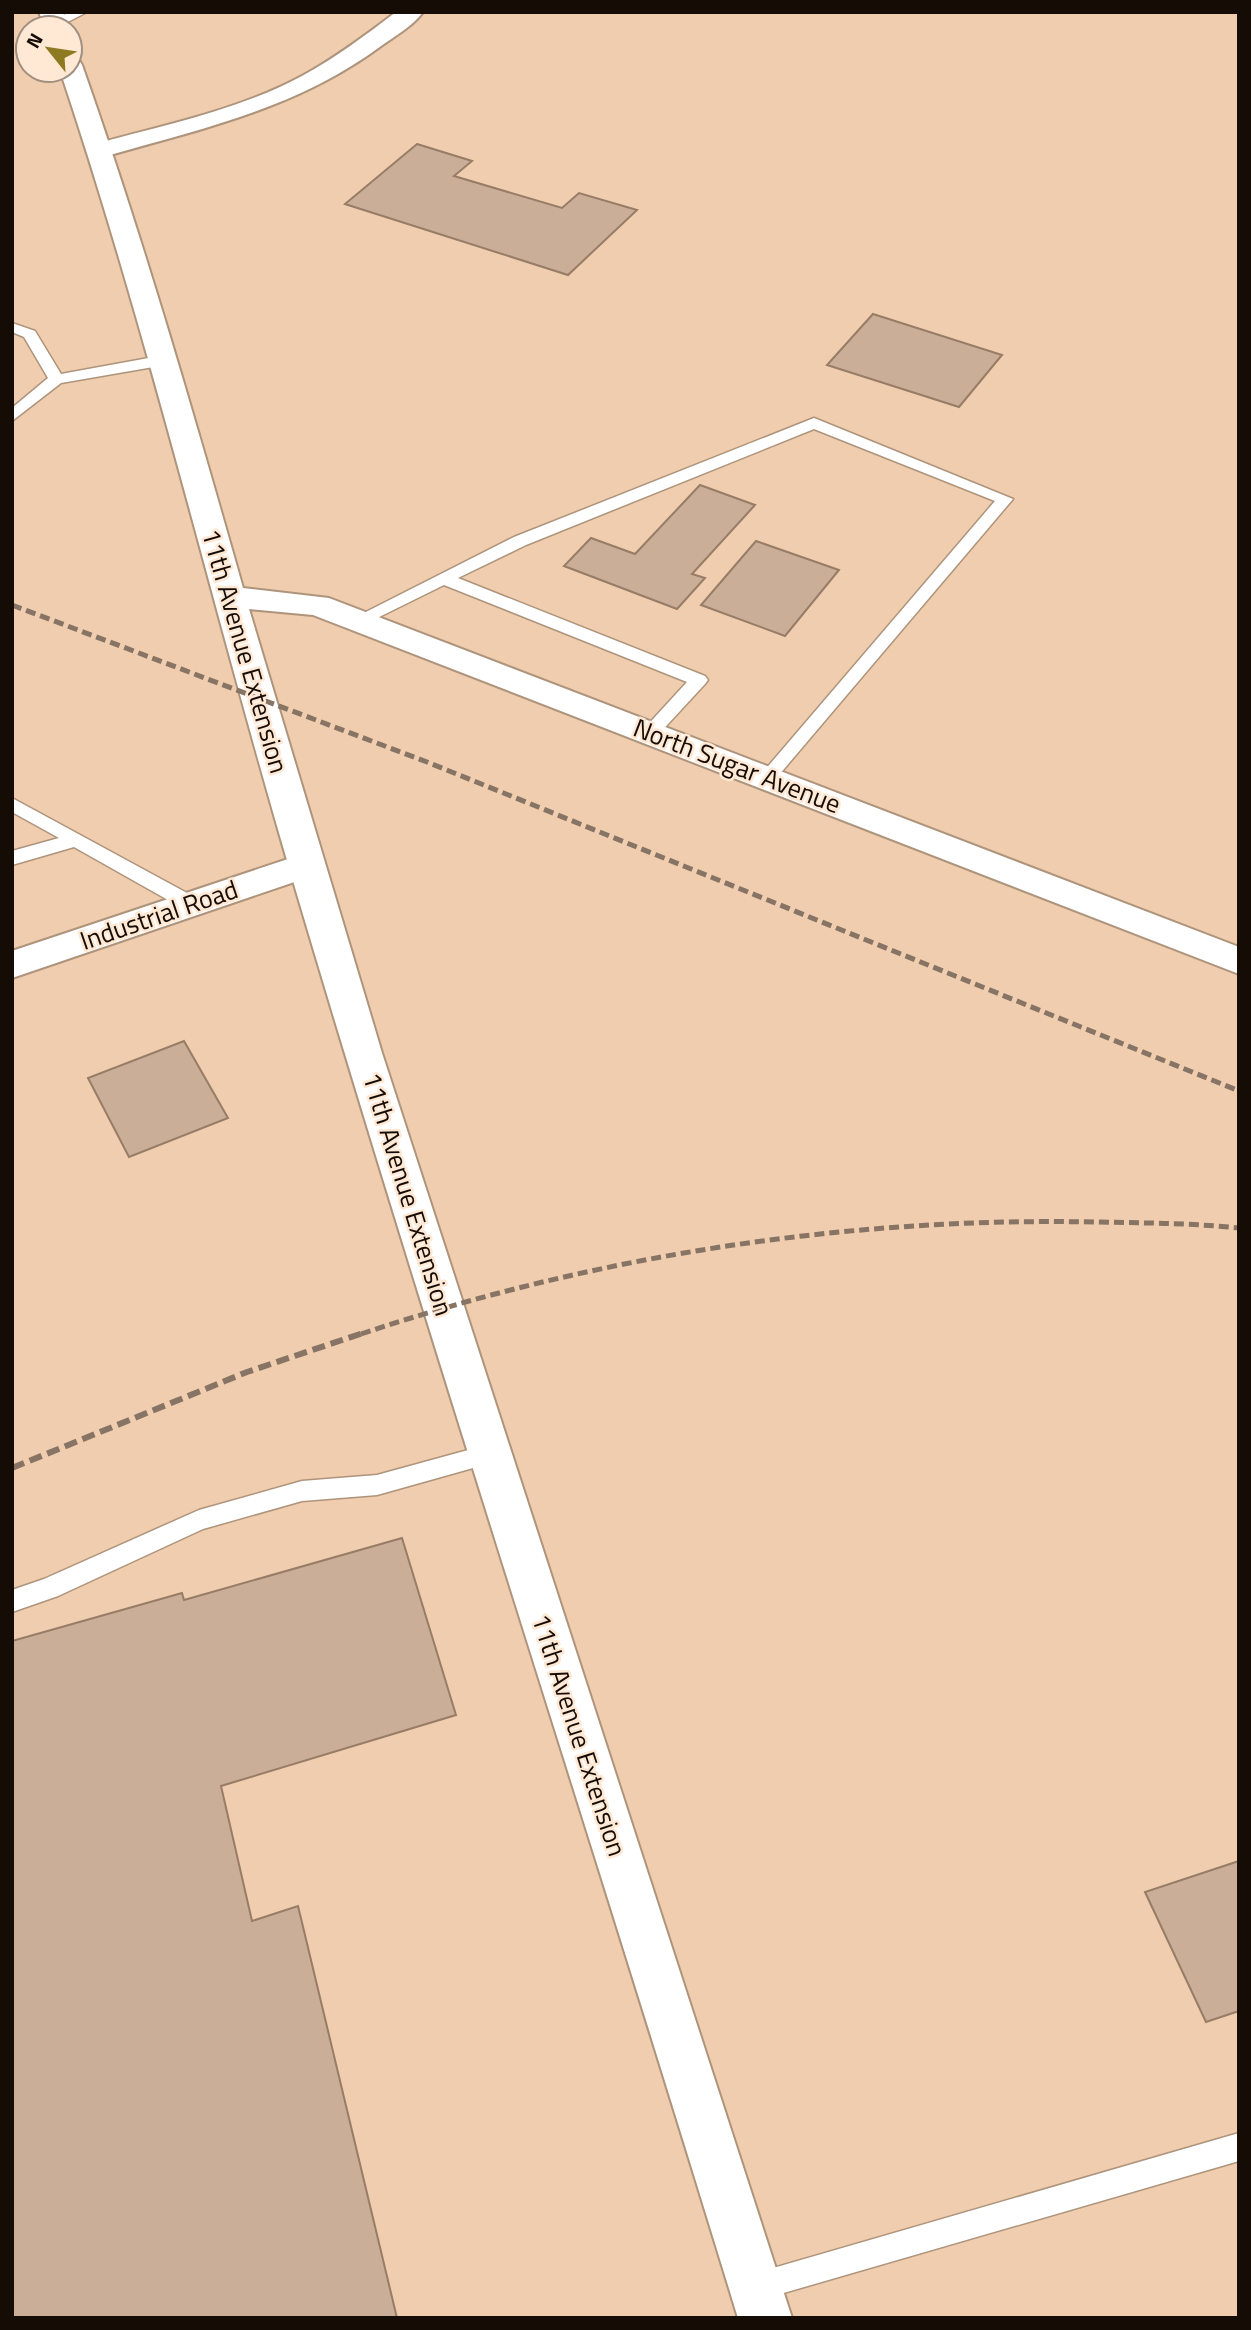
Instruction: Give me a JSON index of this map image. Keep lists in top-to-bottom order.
{
  "streets": {
    "street": ["11th Avenue Extension", "North Sugar Avenue", "Industrial Road"]
  },
  "crossings": [
    ["11th Avenue Extension", "North Sugar Avenue"],
    ["11th Avenue Extension", "Industrial Road"]
  ],
  "north": "top left"
}
